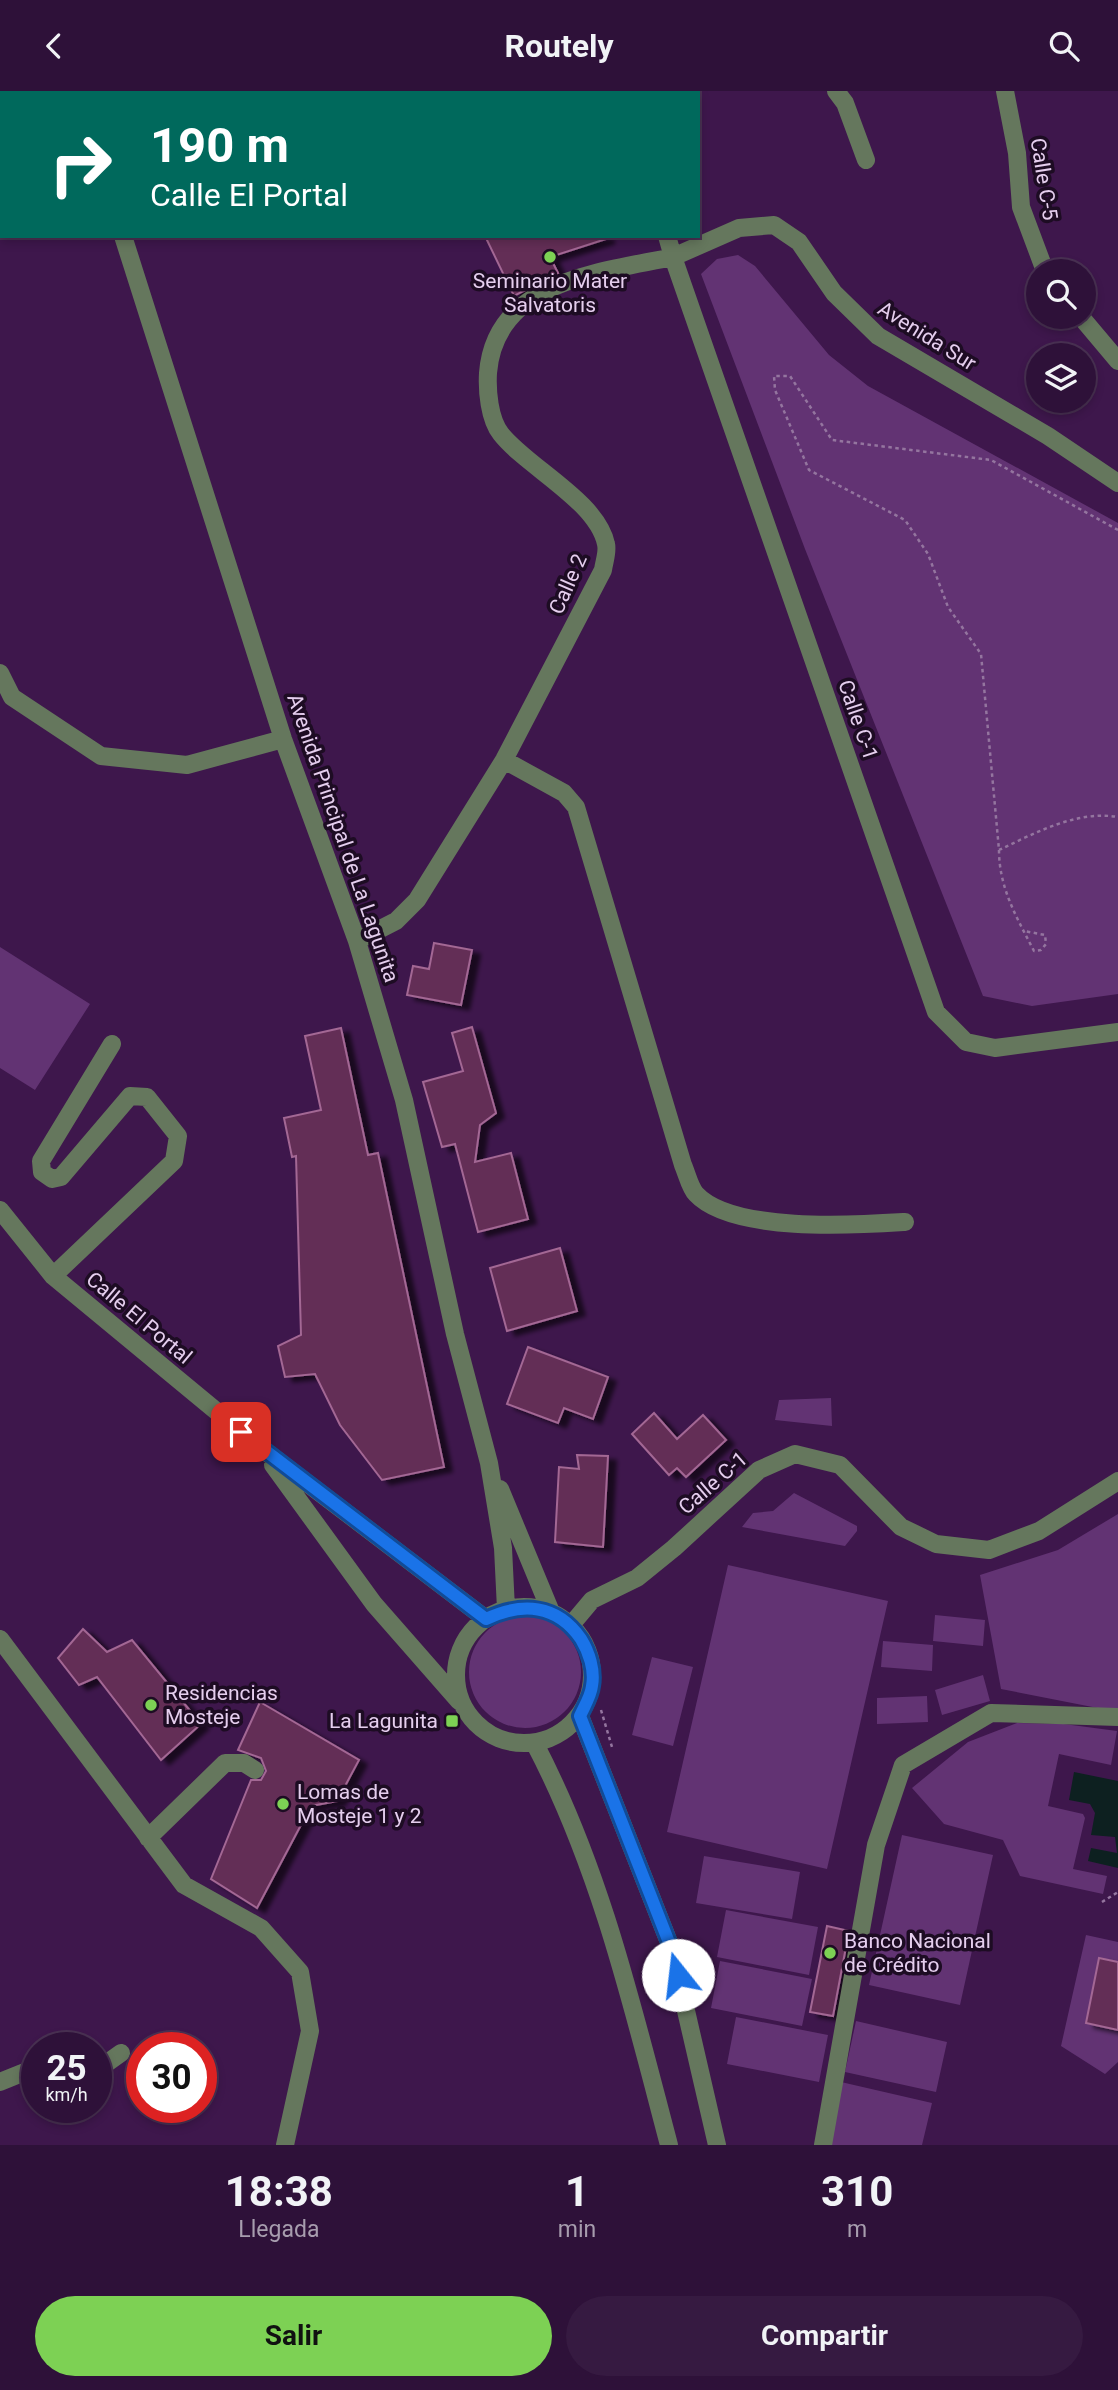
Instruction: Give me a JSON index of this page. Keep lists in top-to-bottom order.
{
  "streets": {
    "street": [
      "Calle C-5",
      "Avenida Sur",
      "Calle 2",
      "Calle C-1",
      "Avenida Principal de La Lagunita",
      "Calle El Portal"
    ]
  },
  "crossings": [
    ["Avenida Sur", "Calle 2"],
    ["Avenida Sur", "Calle C-1"],
    ["Calle 2", "Calle C-1"],
    ["Calle 2", "Avenida Principal de La Lagunita"],
    ["Calle C-1", "Avenida Principal de La Lagunita"],
    ["Calle C-1", "Calle El Portal"],
    ["Avenida Principal de La Lagunita", "Calle El Portal"]
  ],
  "places": {
    "other": [
      "Seminario Mater Salvatoris",
      "Residencias Mosteje",
      "Lomas de Mosteje 1 y 2",
      "Banco Nacional de Crédito"
    ],
    "transit": ["La Lagunita"]
  },
  "page": {
    "header": "Routely",
    "turn": ["190 m", "Calle El Portal"],
    "speed": "25 km/h",
    "limit": "30",
    "eta": [
      "18:38",
      "Llegada",
      "1",
      "min",
      "310",
      "m"
    ],
    "buttons": ["Salir", "Compartir"]
  }
}
